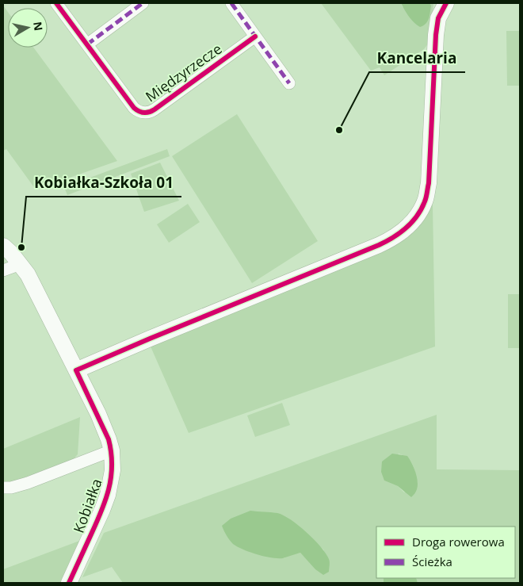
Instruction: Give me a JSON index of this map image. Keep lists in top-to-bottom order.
{
  "streets": {
    "street": ["Międzyrzecze", "Kobiałka"]
  },
  "places": ["Kancelaria", "Kobiałka-Szkoła 01"],
  "legend": ["Droga rowerowa", "Ścieżka"],
  "north": "right"
}
